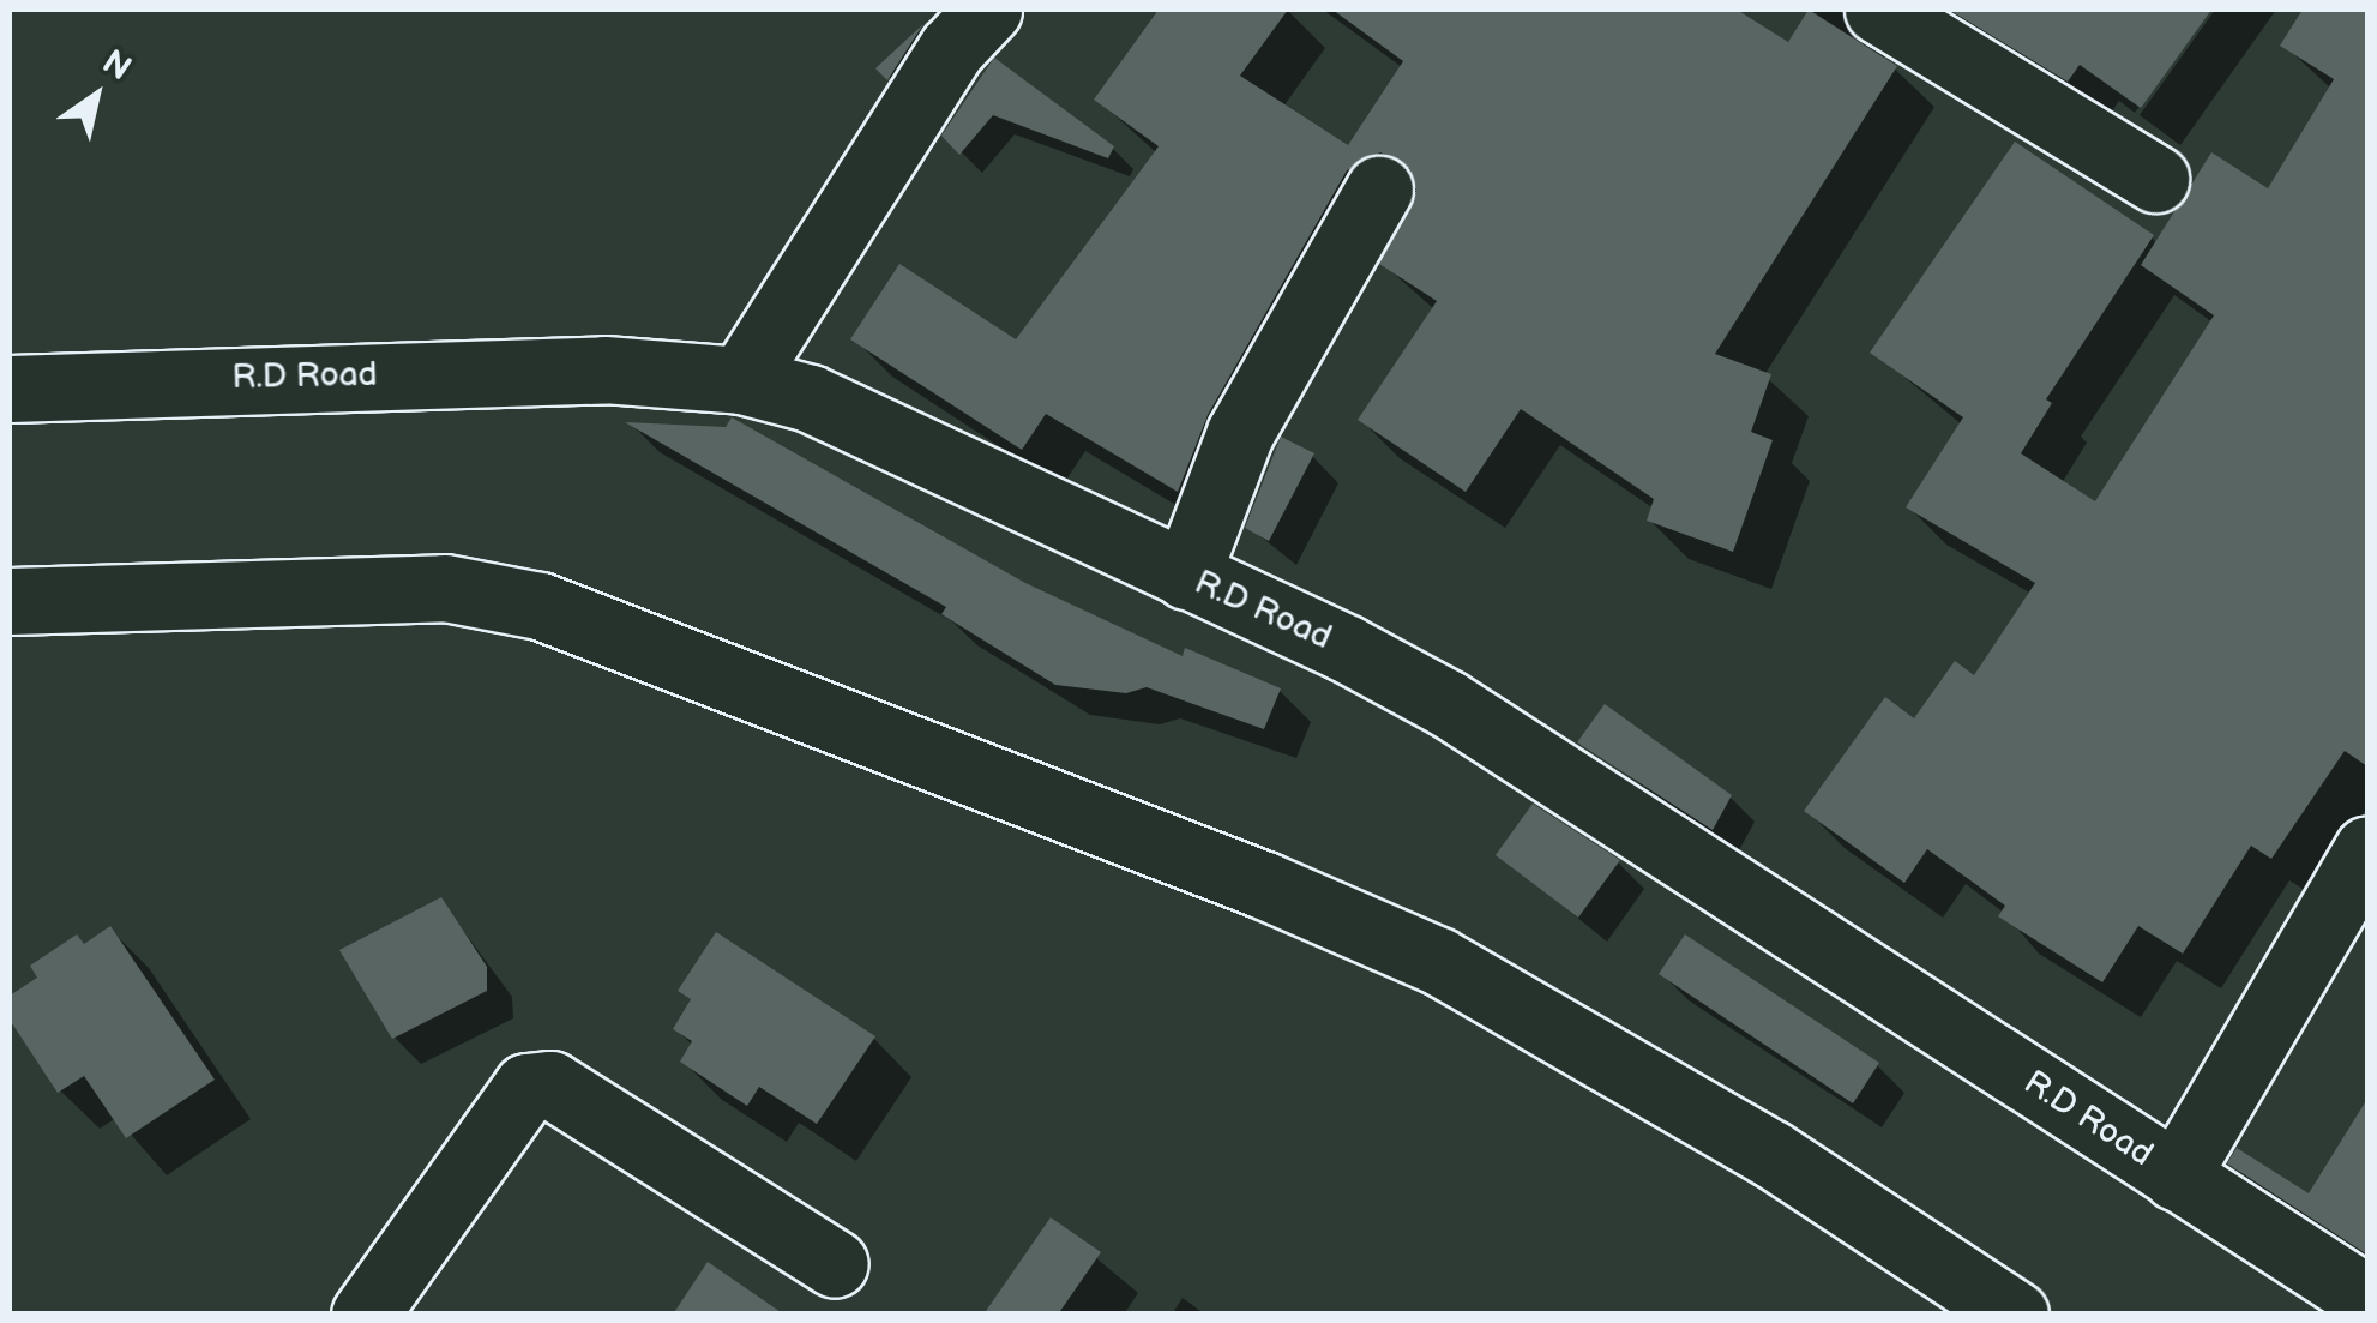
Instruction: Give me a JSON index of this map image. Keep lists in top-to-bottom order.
{
  "streets": {
    "street": ["R.D Road"]
  },
  "north": "top right"
}
